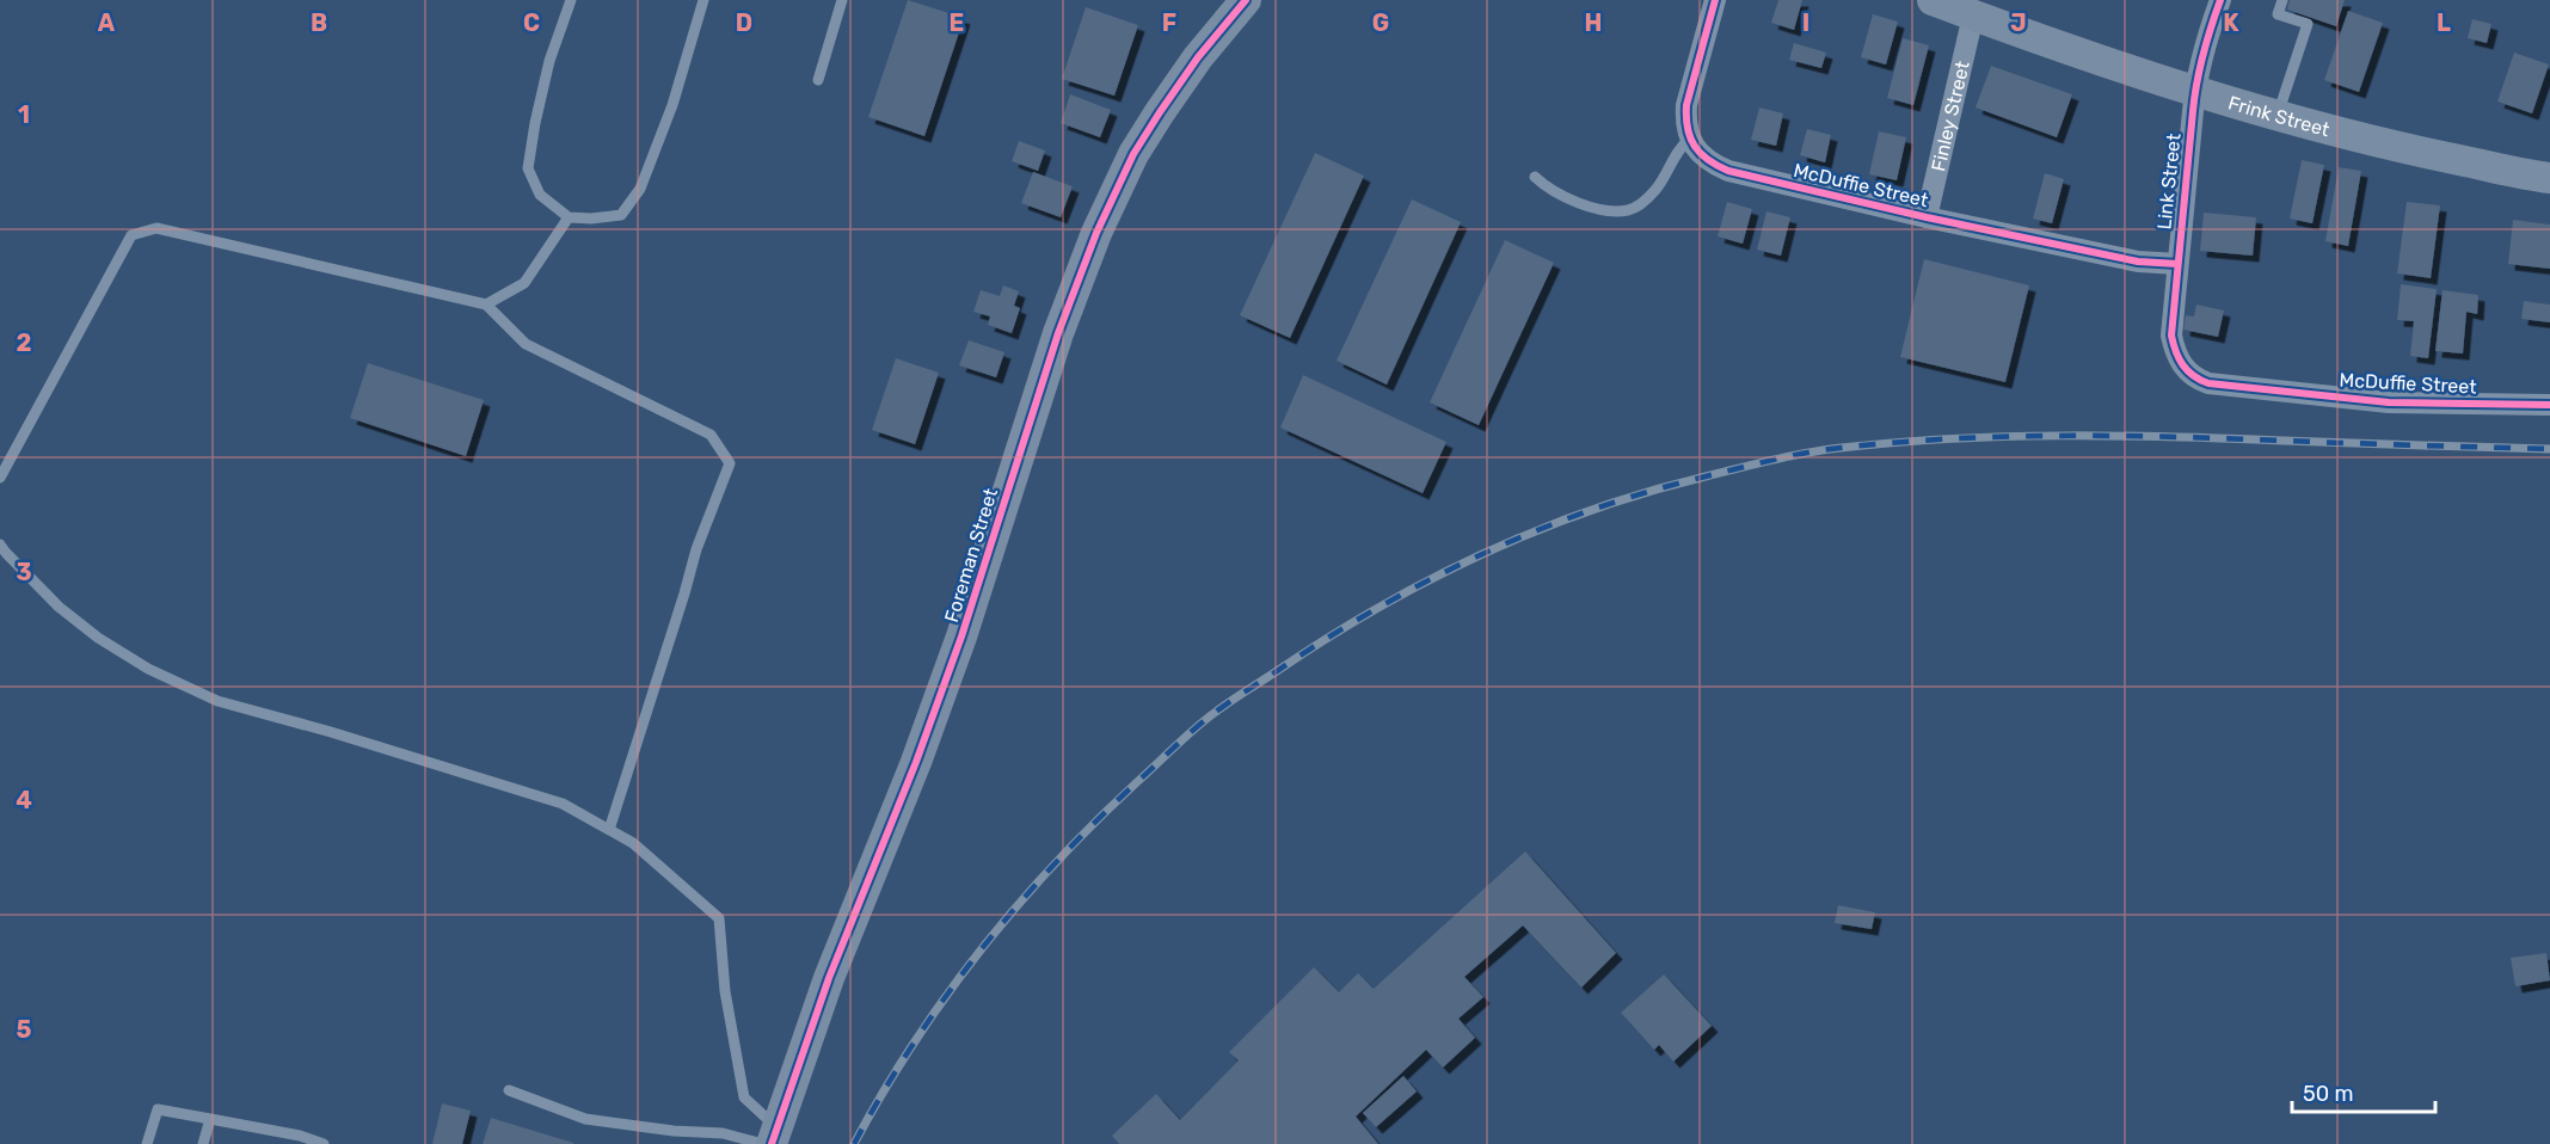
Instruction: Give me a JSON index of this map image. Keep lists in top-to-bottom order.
{
  "streets": {
    "street": [
      "Finley Street",
      "Frink Street",
      "Link Street",
      "McDuffie Street",
      "Foreman Street"
    ]
  },
  "crossings": [
    ["Finley Street", "Frink Street"],
    ["Finley Street", "McDuffie Street"],
    ["Frink Street", "Link Street"],
    ["Link Street", "McDuffie Street"]
  ],
  "scale_bar": "50 m",
  "grid": {
    "columns": [
      "A",
      "B",
      "C",
      "D",
      "E",
      "F",
      "G",
      "H",
      "I",
      "J",
      "K",
      "L"
    ],
    "rows": [
      "1",
      "2",
      "3",
      "4",
      "5"
    ]
  }
}
